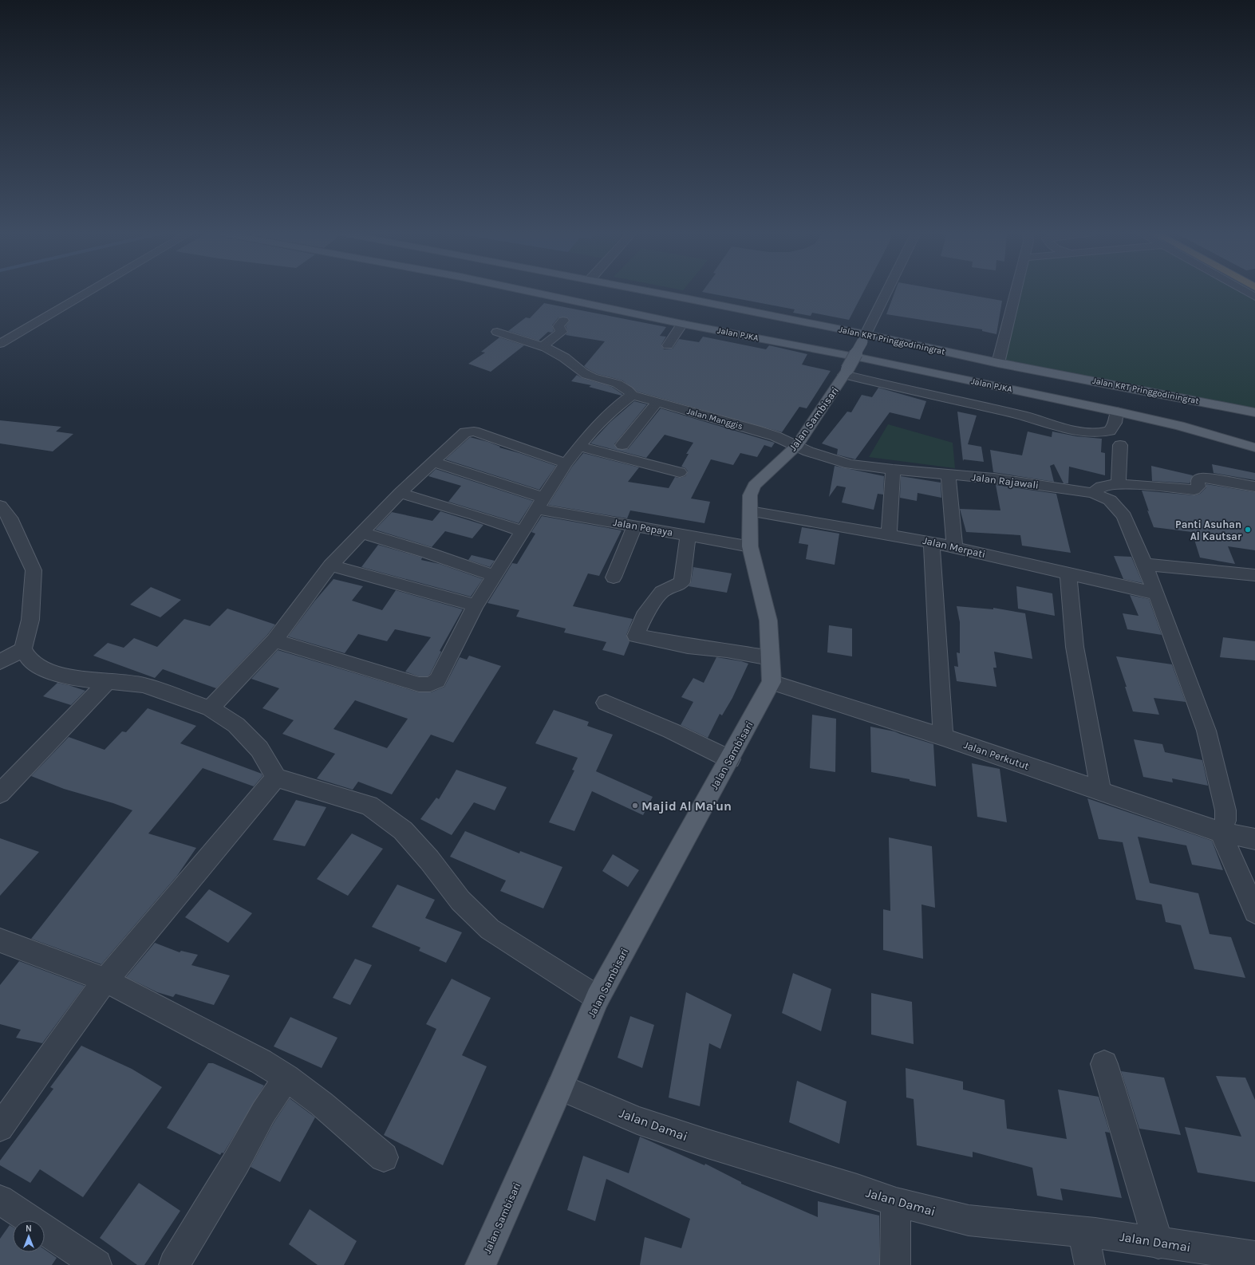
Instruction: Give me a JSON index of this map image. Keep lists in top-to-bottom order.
{
  "streets": {
    "main road": ["Jalan PJKA", "Jalan KRT Pringgodiningrat", "Jalan Sambisari"],
    "street": [
      "Jalan Manggis",
      "Jalan Rajawali",
      "Jalan Pepaya",
      "Jalan Merpati",
      "Jalan Perkutut",
      "Jalan Damai"
    ]
  },
  "crossings": [
    ["Jalan KRT Pringgodiningrat", "Jalan Sambisari"],
    ["Jalan Manggis", "Jalan Sambisari"],
    ["Jalan Manggis", "Jalan Rajawali"],
    ["Jalan Sambisari", "Jalan Rajawali"],
    ["Jalan Sambisari", "Jalan Pepaya"],
    ["Jalan Sambisari", "Jalan Merpati"],
    ["Jalan Sambisari", "Jalan Perkutut"],
    ["Jalan Sambisari", "Jalan Damai"],
    ["Jalan Rajawali", "Jalan Merpati"],
    ["Jalan Rajawali", "Jalan Perkutut"]
  ],
  "places": ["Panti Asuhan Al Kautsar", "Majid Al Ma'un"],
  "north": "top"
}
